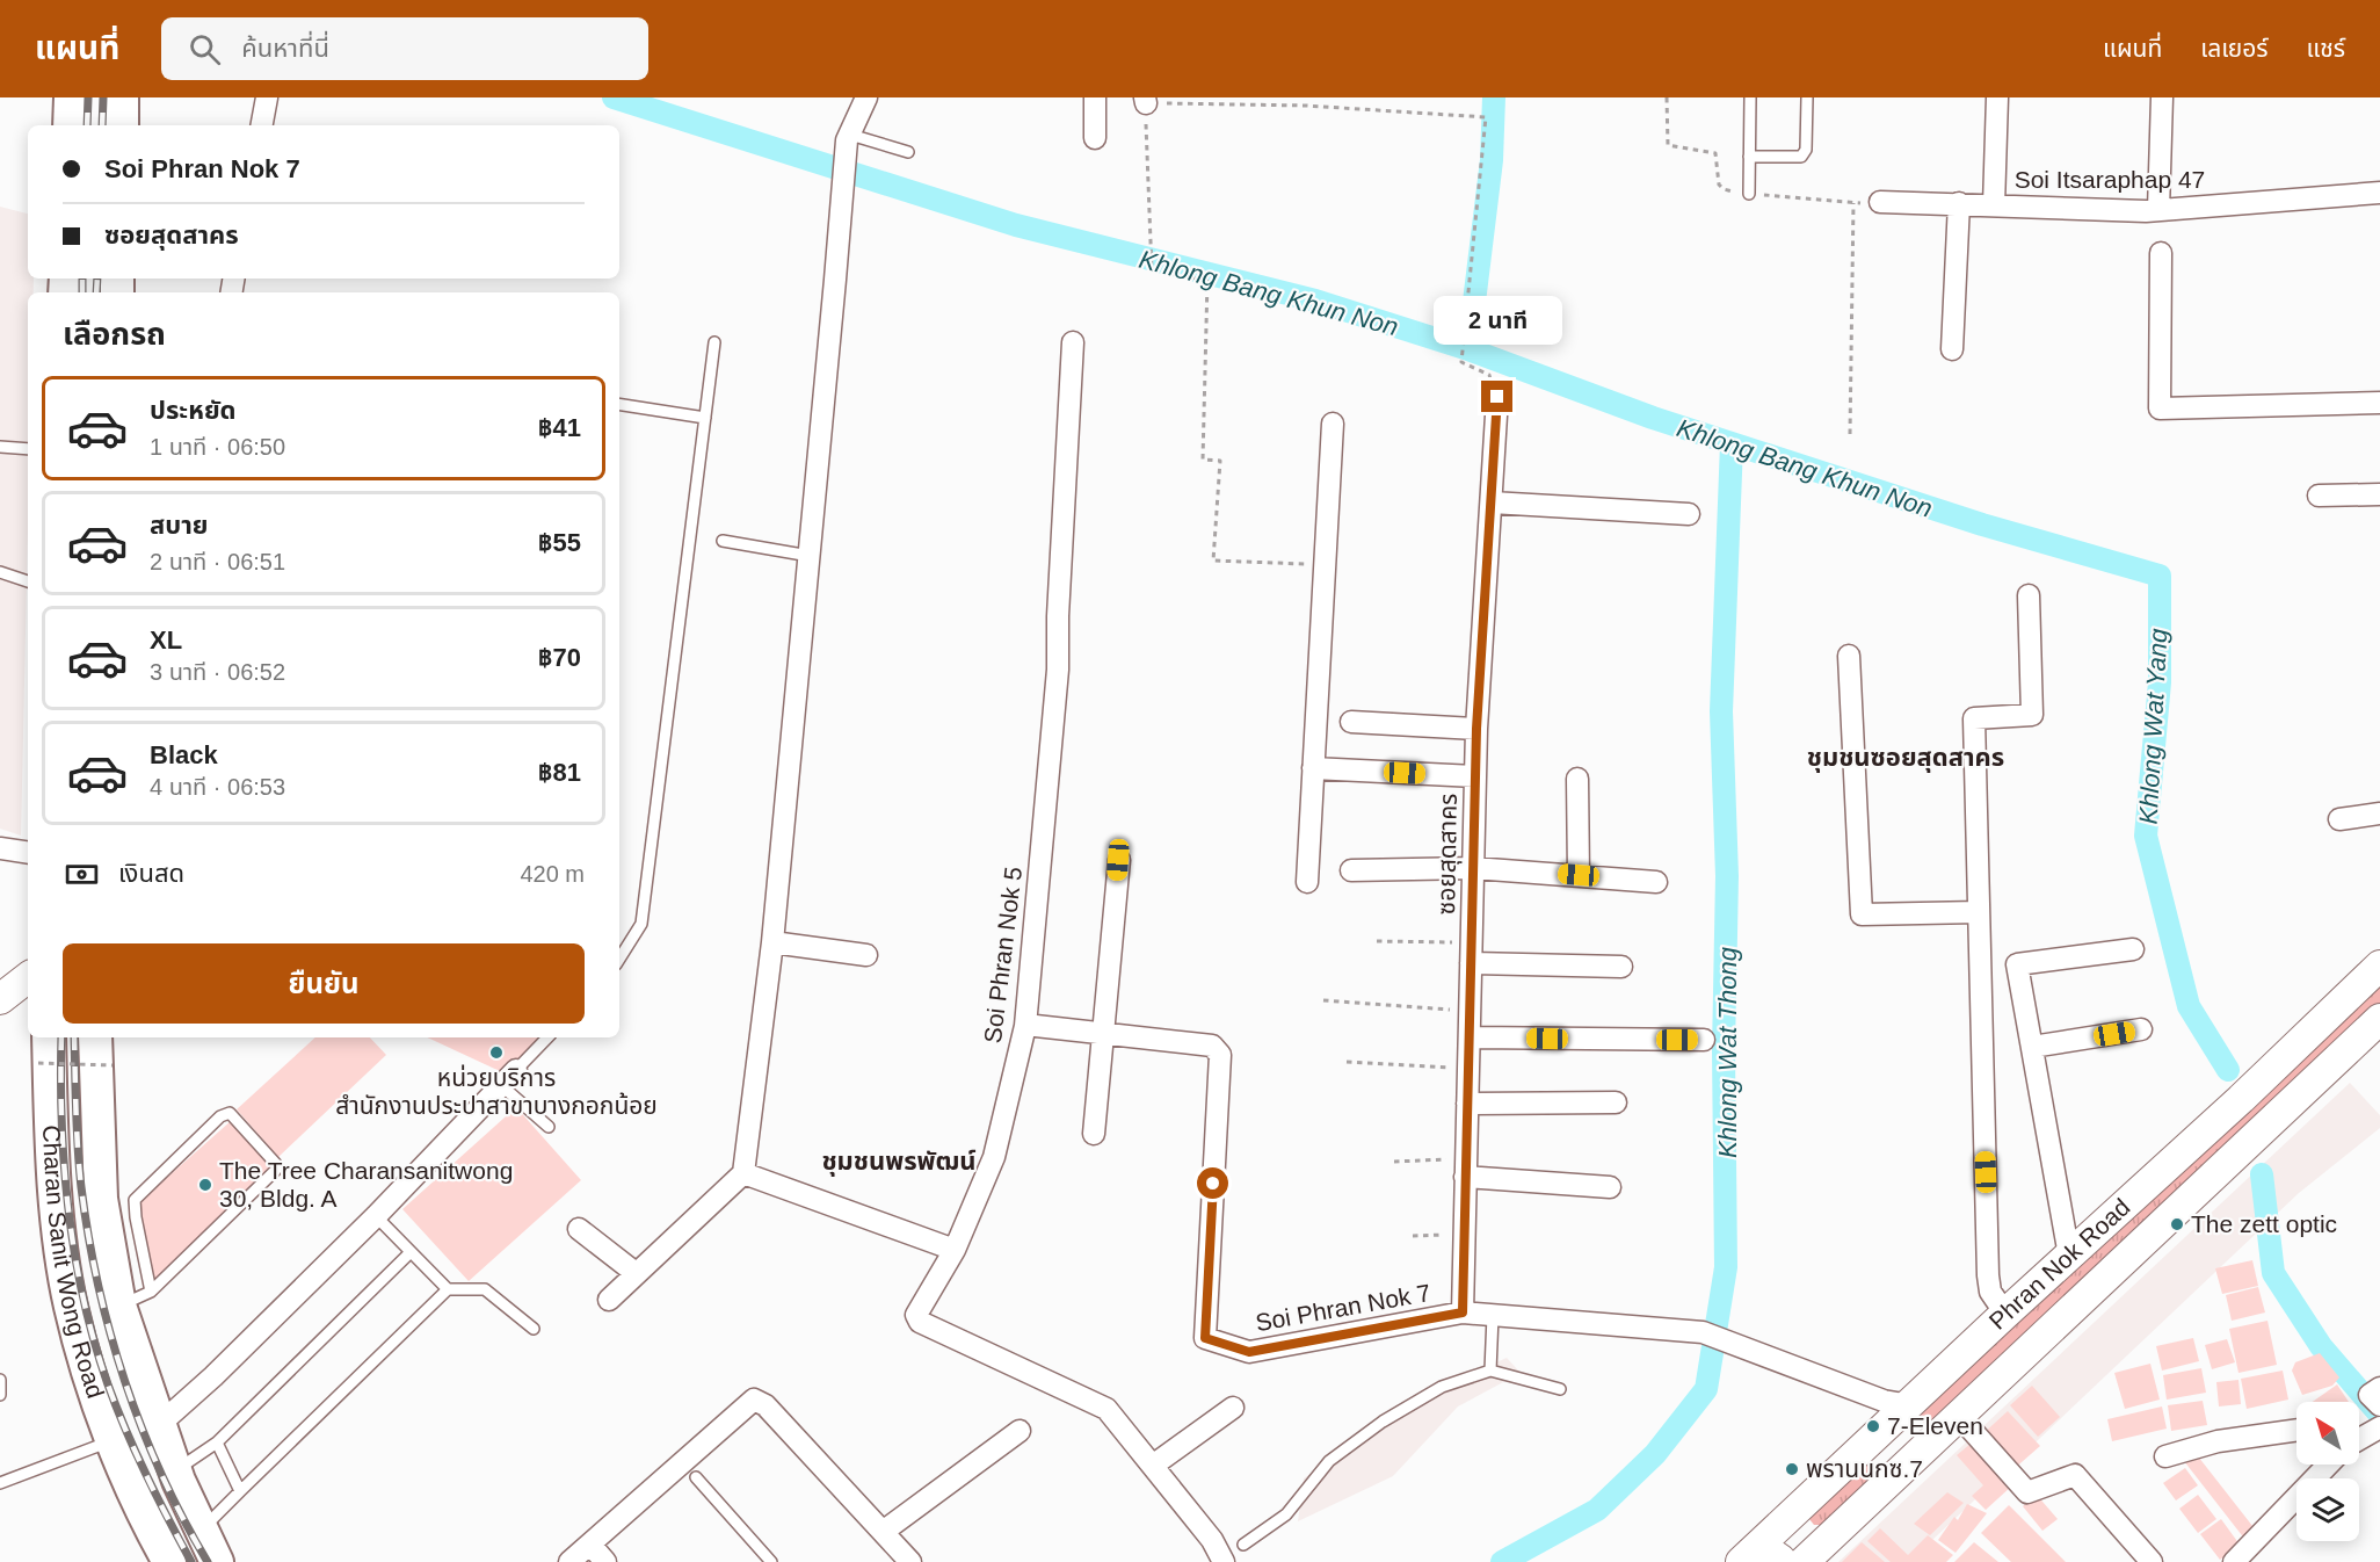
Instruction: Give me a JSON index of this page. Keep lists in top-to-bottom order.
{
  "streets": {
    "main road": ["Charan Sanit Wong Road", "Phran Nok Road"],
    "street": [
      "Soi Itsaraphap 47",
      "ซอยสุดสาคร",
      "Soi Phran Nok 5",
      "Soi Phran Nok 7"
    ]
  },
  "crossings": [
    ["ซอยสุดสาคร", "Soi Phran Nok 7"],
    ["Phran Nok Road", "Soi Phran Nok 7"]
  ],
  "districts": ["ชุมชนซอยสุดสาคร", "ชุมชนพรพัฒน์"],
  "water": ["Khlong Bang Khun Non", "Khlong Wat Yang", "Khlong Wat Thong"],
  "places": [
    "หน่วยบริการ สำนักงานประปาสาขาบางกอกน้อย",
    "The Tree Charansanitwong 30, Bldg. A",
    "The zett optic",
    "7-Eleven",
    "พรานนกซ.7"
  ],
  "north": "top left",
  "page": {
    "header": "แผนที่",
    "search": "ค้นหาที่นี่",
    "nav": ["แผนที่", "เลเยอร์", "แชร์"],
    "banner": ["Soi Phran Nok 7", "ซอยสุดสาคร"],
    "heading": "เลือกรถ",
    "bubble": "2 นาที",
    "list": [
      {
        "name": "ประหยัด",
        "note": "1 นาที · 06:50",
        "value": "฿41"
      },
      {
        "name": "สบาย",
        "note": "2 นาที · 06:51",
        "value": "฿55"
      },
      {
        "name": "XL",
        "note": "3 นาที · 06:52",
        "value": "฿70"
      },
      {
        "name": "Black",
        "note": "4 นาที · 06:53",
        "value": "฿81"
      }
    ],
    "pay": ["เงินสด", "420 m"],
    "buttons": "ยืนยัน"
  }
}
